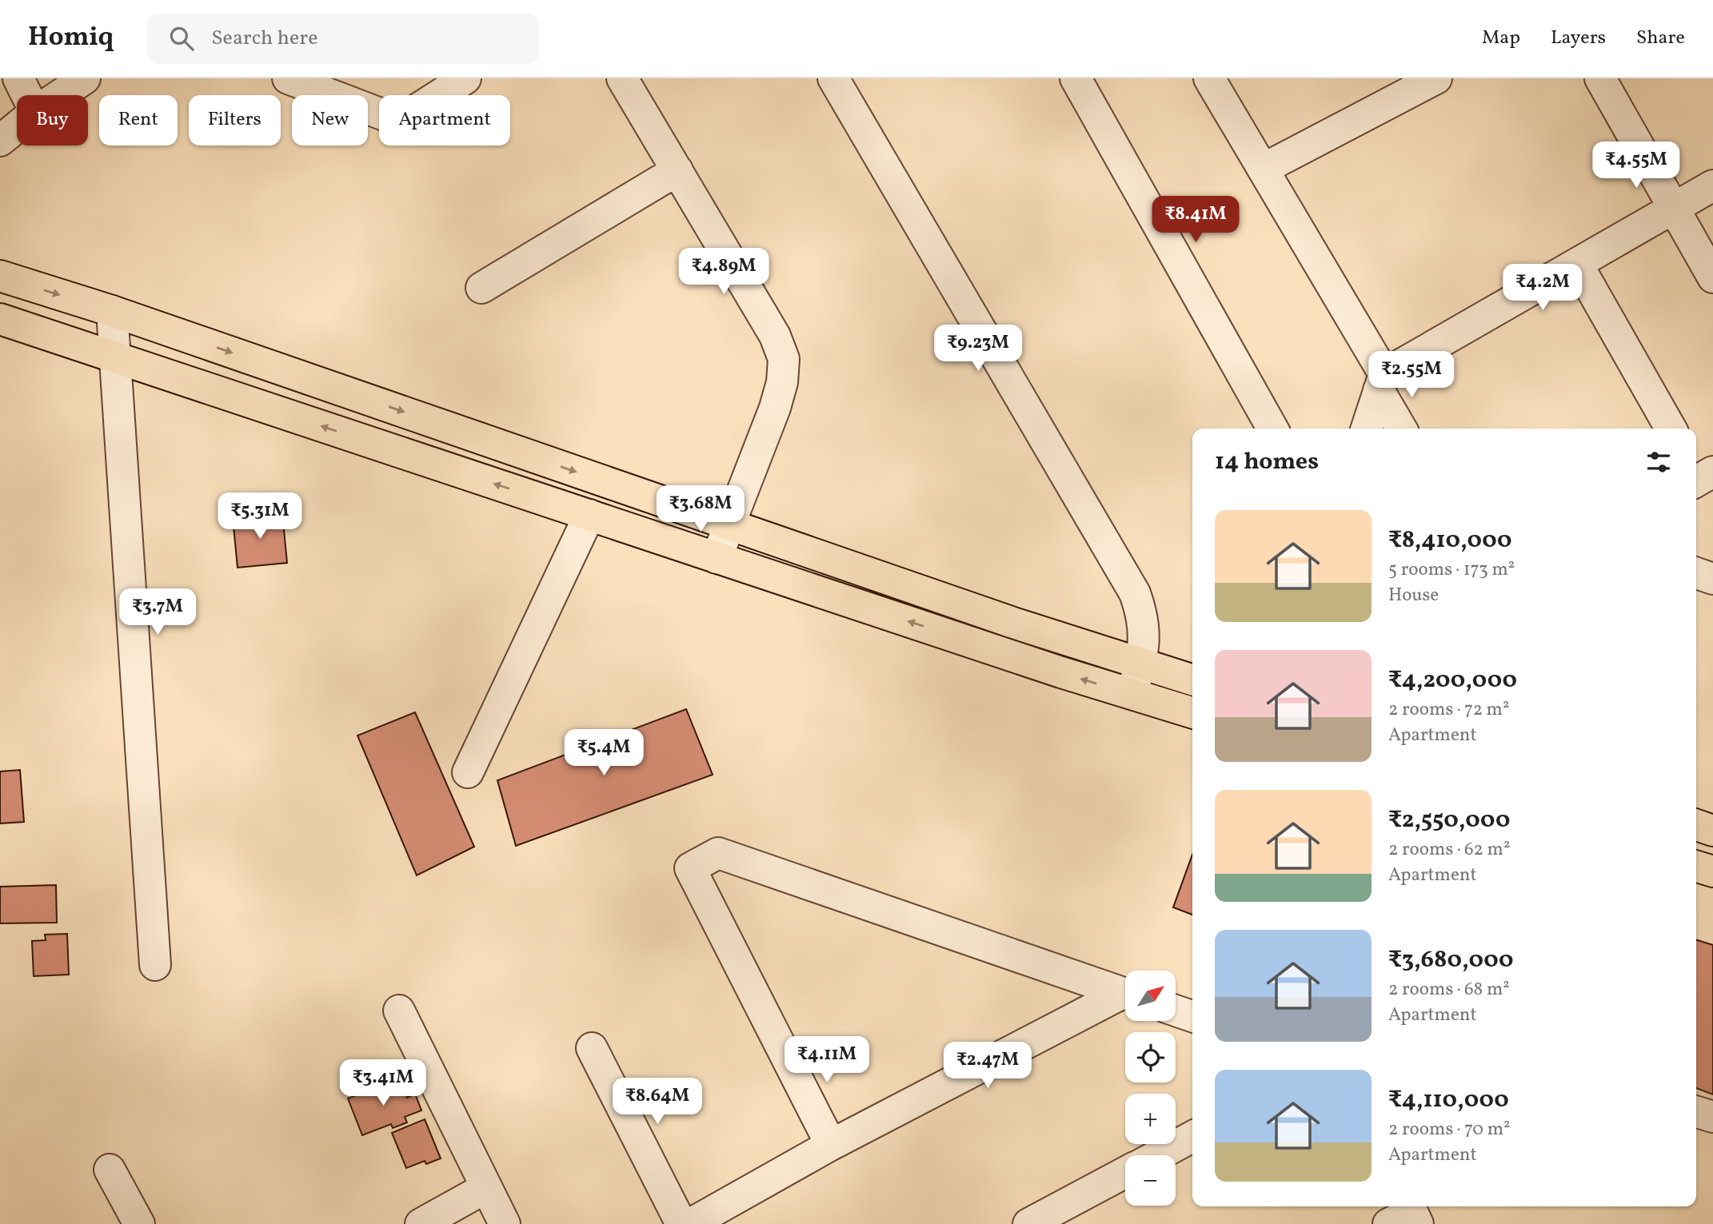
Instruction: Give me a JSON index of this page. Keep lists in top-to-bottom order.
{
  "north": "top right",
  "page": {
    "header": "Homiq",
    "search": "Search here",
    "nav": ["Map", "Layers", "Share"],
    "chip": [
      "Buy",
      "Rent",
      "Filters",
      "New",
      "Apartment"
    ],
    "price": [
      "₹4.55M",
      "₹8.41M",
      "₹4.89M",
      "₹4.2M",
      "₹9.23M",
      "₹2.55M",
      "₹3.68M",
      "₹5.31M",
      "₹3.7M",
      "₹5.4M",
      "₹4.11M",
      "₹2.47M",
      "₹3.41M",
      "₹8.64M"
    ],
    "heading": "14 homes",
    "list": [
      {
        "name": "₹8,410,000",
        "note": "5 rooms · 173 m² · House"
      },
      {
        "name": "₹4,200,000",
        "note": "2 rooms · 72 m² · Apartment"
      },
      {
        "name": "₹2,550,000",
        "note": "2 rooms · 62 m² · Apartment"
      },
      {
        "name": "₹3,680,000",
        "note": "2 rooms · 68 m² · Apartment"
      },
      {
        "name": "₹4,110,000",
        "note": "2 rooms · 70 m² · Apartment"
      }
    ],
    "map_buttons": ["+", "−"]
  }
}
